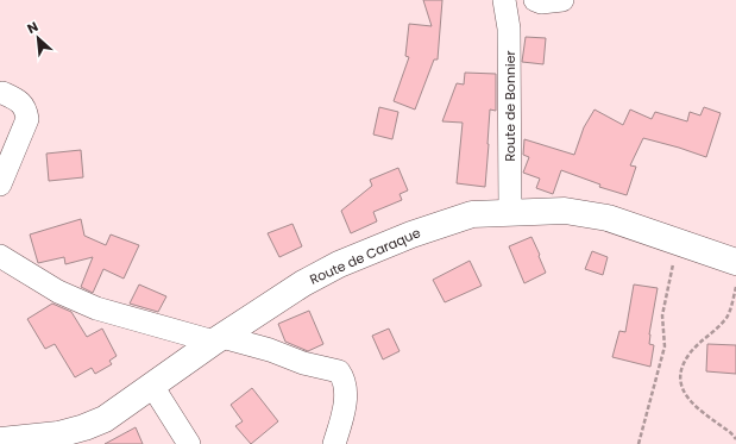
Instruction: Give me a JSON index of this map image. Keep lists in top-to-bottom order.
{
  "streets": {
    "street": ["Route de Bonnier", "Route de Caraque"]
  },
  "crossings": [
    ["Route de Bonnier", "Route de Caraque"]
  ],
  "north": "top left"
}
